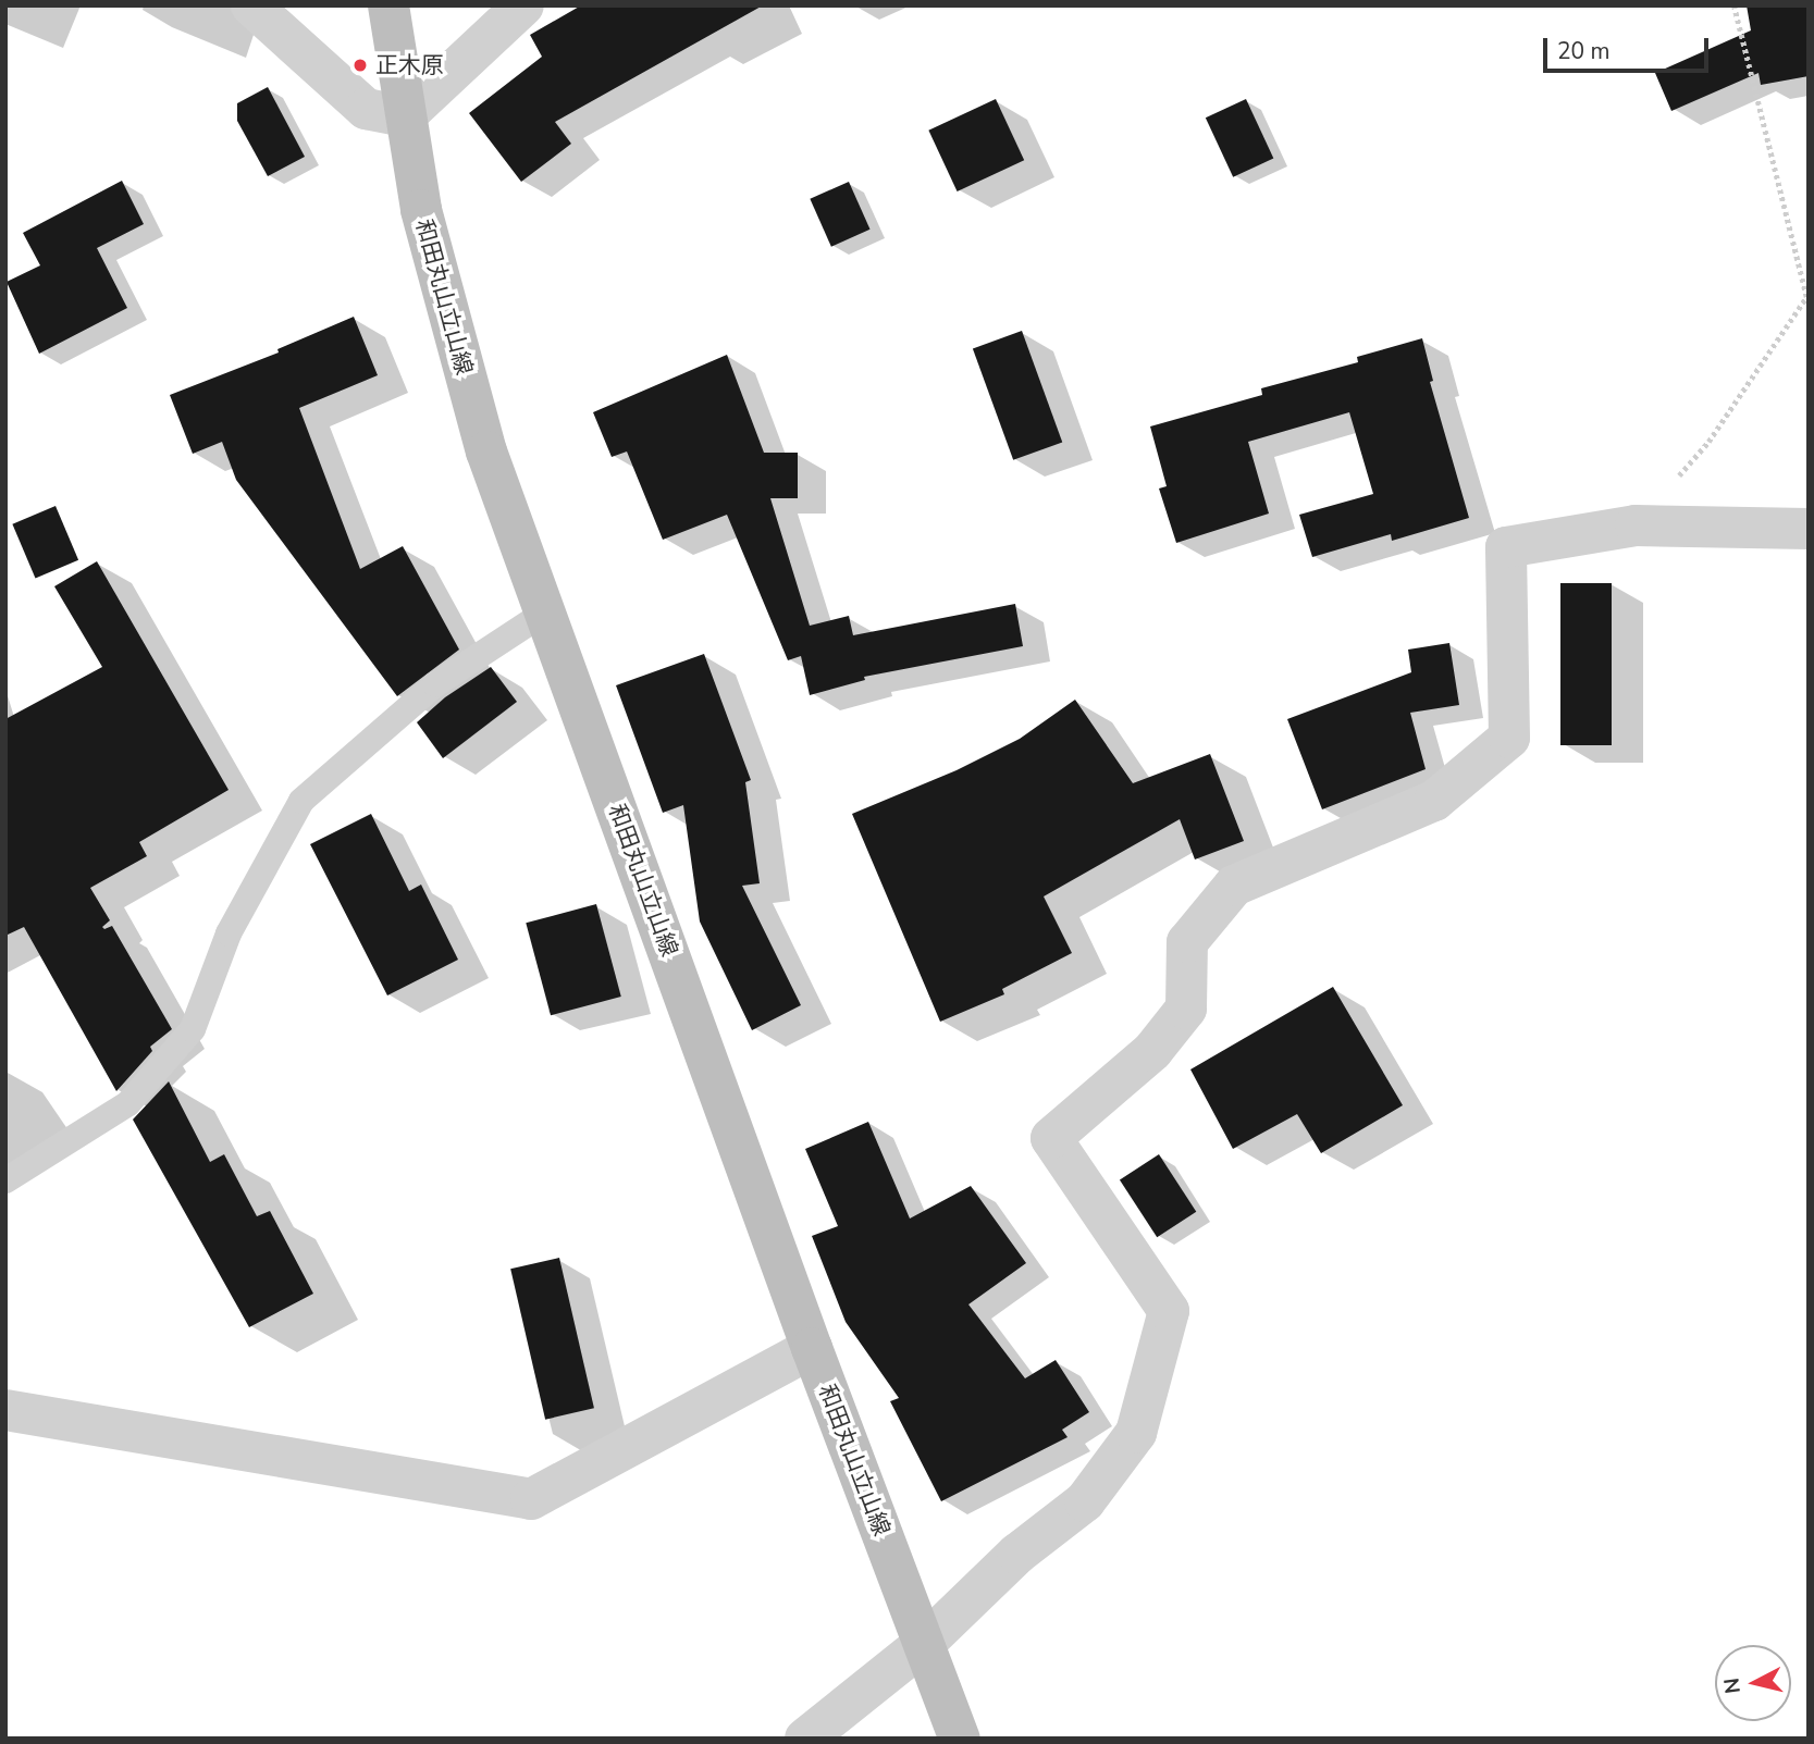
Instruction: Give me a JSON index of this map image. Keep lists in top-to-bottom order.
{
  "streets": {
    "main road": ["和田丸山立山線"]
  },
  "places": ["正木原"],
  "scale_bar": "20 m",
  "north": "left"
}
